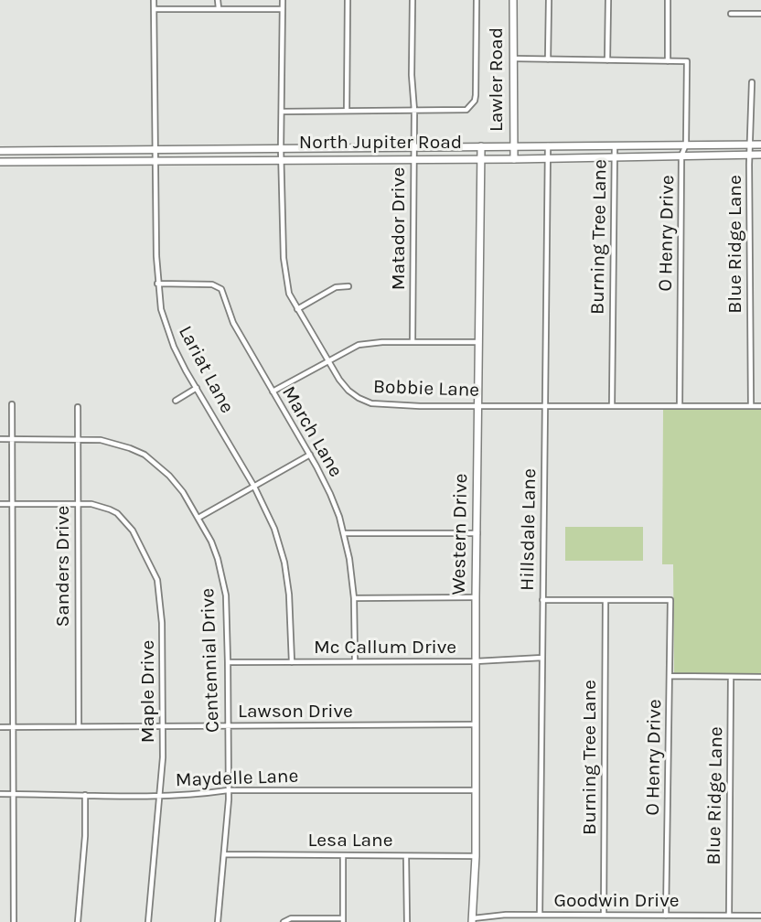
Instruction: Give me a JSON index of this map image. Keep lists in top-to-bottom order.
{
  "streets": {
    "main road": ["Lawler Road", "North Jupiter Road", "Western Drive"],
    "street": [
      "Matador Drive",
      "O Henry Drive",
      "Burning Tree Lane",
      "Blue Ridge Lane",
      "Lariat Lane",
      "Bobbie Lane",
      "March Lane",
      "Hillsdale Lane",
      "Sanders Drive",
      "Mc Callum Drive",
      "Centennial Drive",
      "Maple Drive",
      "Lawson Drive",
      "Maydelle Lane",
      "Lesa Lane",
      "Goodwin Drive"
    ]
  },
  "crossings": [
    ["Lawler Road", "North Jupiter Road"],
    ["North Jupiter Road", "Matador Drive"],
    ["North Jupiter Road", "O Henry Drive"],
    ["North Jupiter Road", "Burning Tree Lane"],
    ["North Jupiter Road", "Blue Ridge Lane"],
    ["North Jupiter Road", "Lariat Lane"],
    ["North Jupiter Road", "Bobbie Lane"],
    ["North Jupiter Road", "Hillsdale Lane"],
    ["North Jupiter Road", "Western Drive"],
    ["O Henry Drive", "Burning Tree Lane"],
    ["O Henry Drive", "Bobbie Lane"],
    ["O Henry Drive", "Goodwin Drive"],
    ["Burning Tree Lane", "Bobbie Lane"],
    ["Burning Tree Lane", "Goodwin Drive"],
    ["Blue Ridge Lane", "Bobbie Lane"],
    ["Blue Ridge Lane", "Goodwin Drive"],
    ["Lariat Lane", "March Lane"],
    ["Lariat Lane", "Mc Callum Drive"],
    ["Bobbie Lane", "Hillsdale Lane"],
    ["Bobbie Lane", "Western Drive"],
    ["March Lane", "Mc Callum Drive"],
    ["Hillsdale Lane", "Mc Callum Drive"],
    ["Hillsdale Lane", "Goodwin Drive"],
    ["Western Drive", "Mc Callum Drive"],
    ["Western Drive", "Lawson Drive"],
    ["Western Drive", "Maydelle Lane"],
    ["Western Drive", "Lesa Lane"],
    ["Western Drive", "Goodwin Drive"],
    ["Sanders Drive", "Centennial Drive"],
    ["Sanders Drive", "Maple Drive"],
    ["Sanders Drive", "Lawson Drive"],
    ["Mc Callum Drive", "Centennial Drive"],
    ["Centennial Drive", "Lawson Drive"],
    ["Centennial Drive", "Maydelle Lane"],
    ["Centennial Drive", "Lesa Lane"],
    ["Maple Drive", "Lawson Drive"],
    ["Maple Drive", "Maydelle Lane"]
  ]
}
